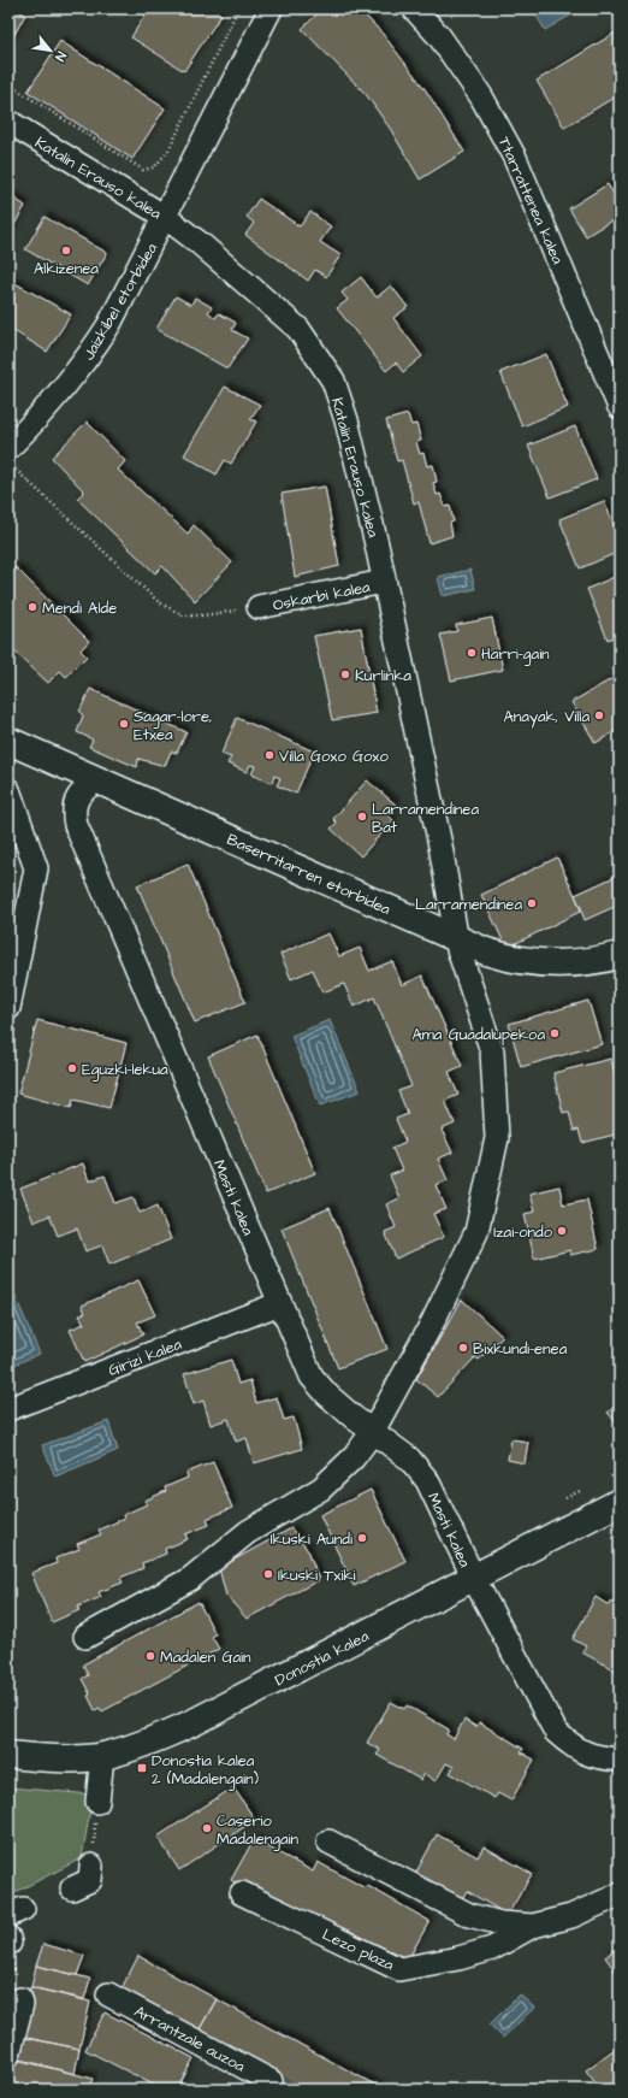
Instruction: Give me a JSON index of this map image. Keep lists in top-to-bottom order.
{
  "streets": {
    "street": [
      "Katalin Erauso kalea",
      "Ttarrattenea kalea",
      "Jaizkibel etorbidea",
      "Oskarbi kalea",
      "Baserritarren etorbidea",
      "Masti kalea",
      "Girizi kalea",
      "Donostia kalea",
      "Lezo plaza",
      "Arrantzale auzoa"
    ]
  },
  "crossings": [
    ["Katalin Erauso kalea", "Jaizkibel etorbidea"],
    ["Katalin Erauso kalea", "Oskarbi kalea"],
    ["Katalin Erauso kalea", "Baserritarren etorbidea"],
    ["Katalin Erauso kalea", "Masti kalea"],
    ["Baserritarren etorbidea", "Masti kalea"],
    ["Masti kalea", "Girizi kalea"],
    ["Masti kalea", "Donostia kalea"]
  ],
  "places": {
    "other": [
      "Alkizenea",
      "Mendi Alde",
      "Harri-gain",
      "Kurlinka",
      "Anayak, Villa",
      "Sagar-lore, Etxea",
      "Villa Goxo Goxo",
      "Larramendinea Bat",
      "Larramendinea",
      "Ama Guadalupekoa",
      "Eguzki-lekua",
      "Izai-ondo",
      "Bixkundi-enea",
      "Ikuski Aundi",
      "Ikuski Txiki",
      "Madalen Gain",
      "Caserio Madalengain"
    ],
    "transit": ["Donostia kalea 2 (Madalengain)"]
  },
  "north": "bottom right"
}
